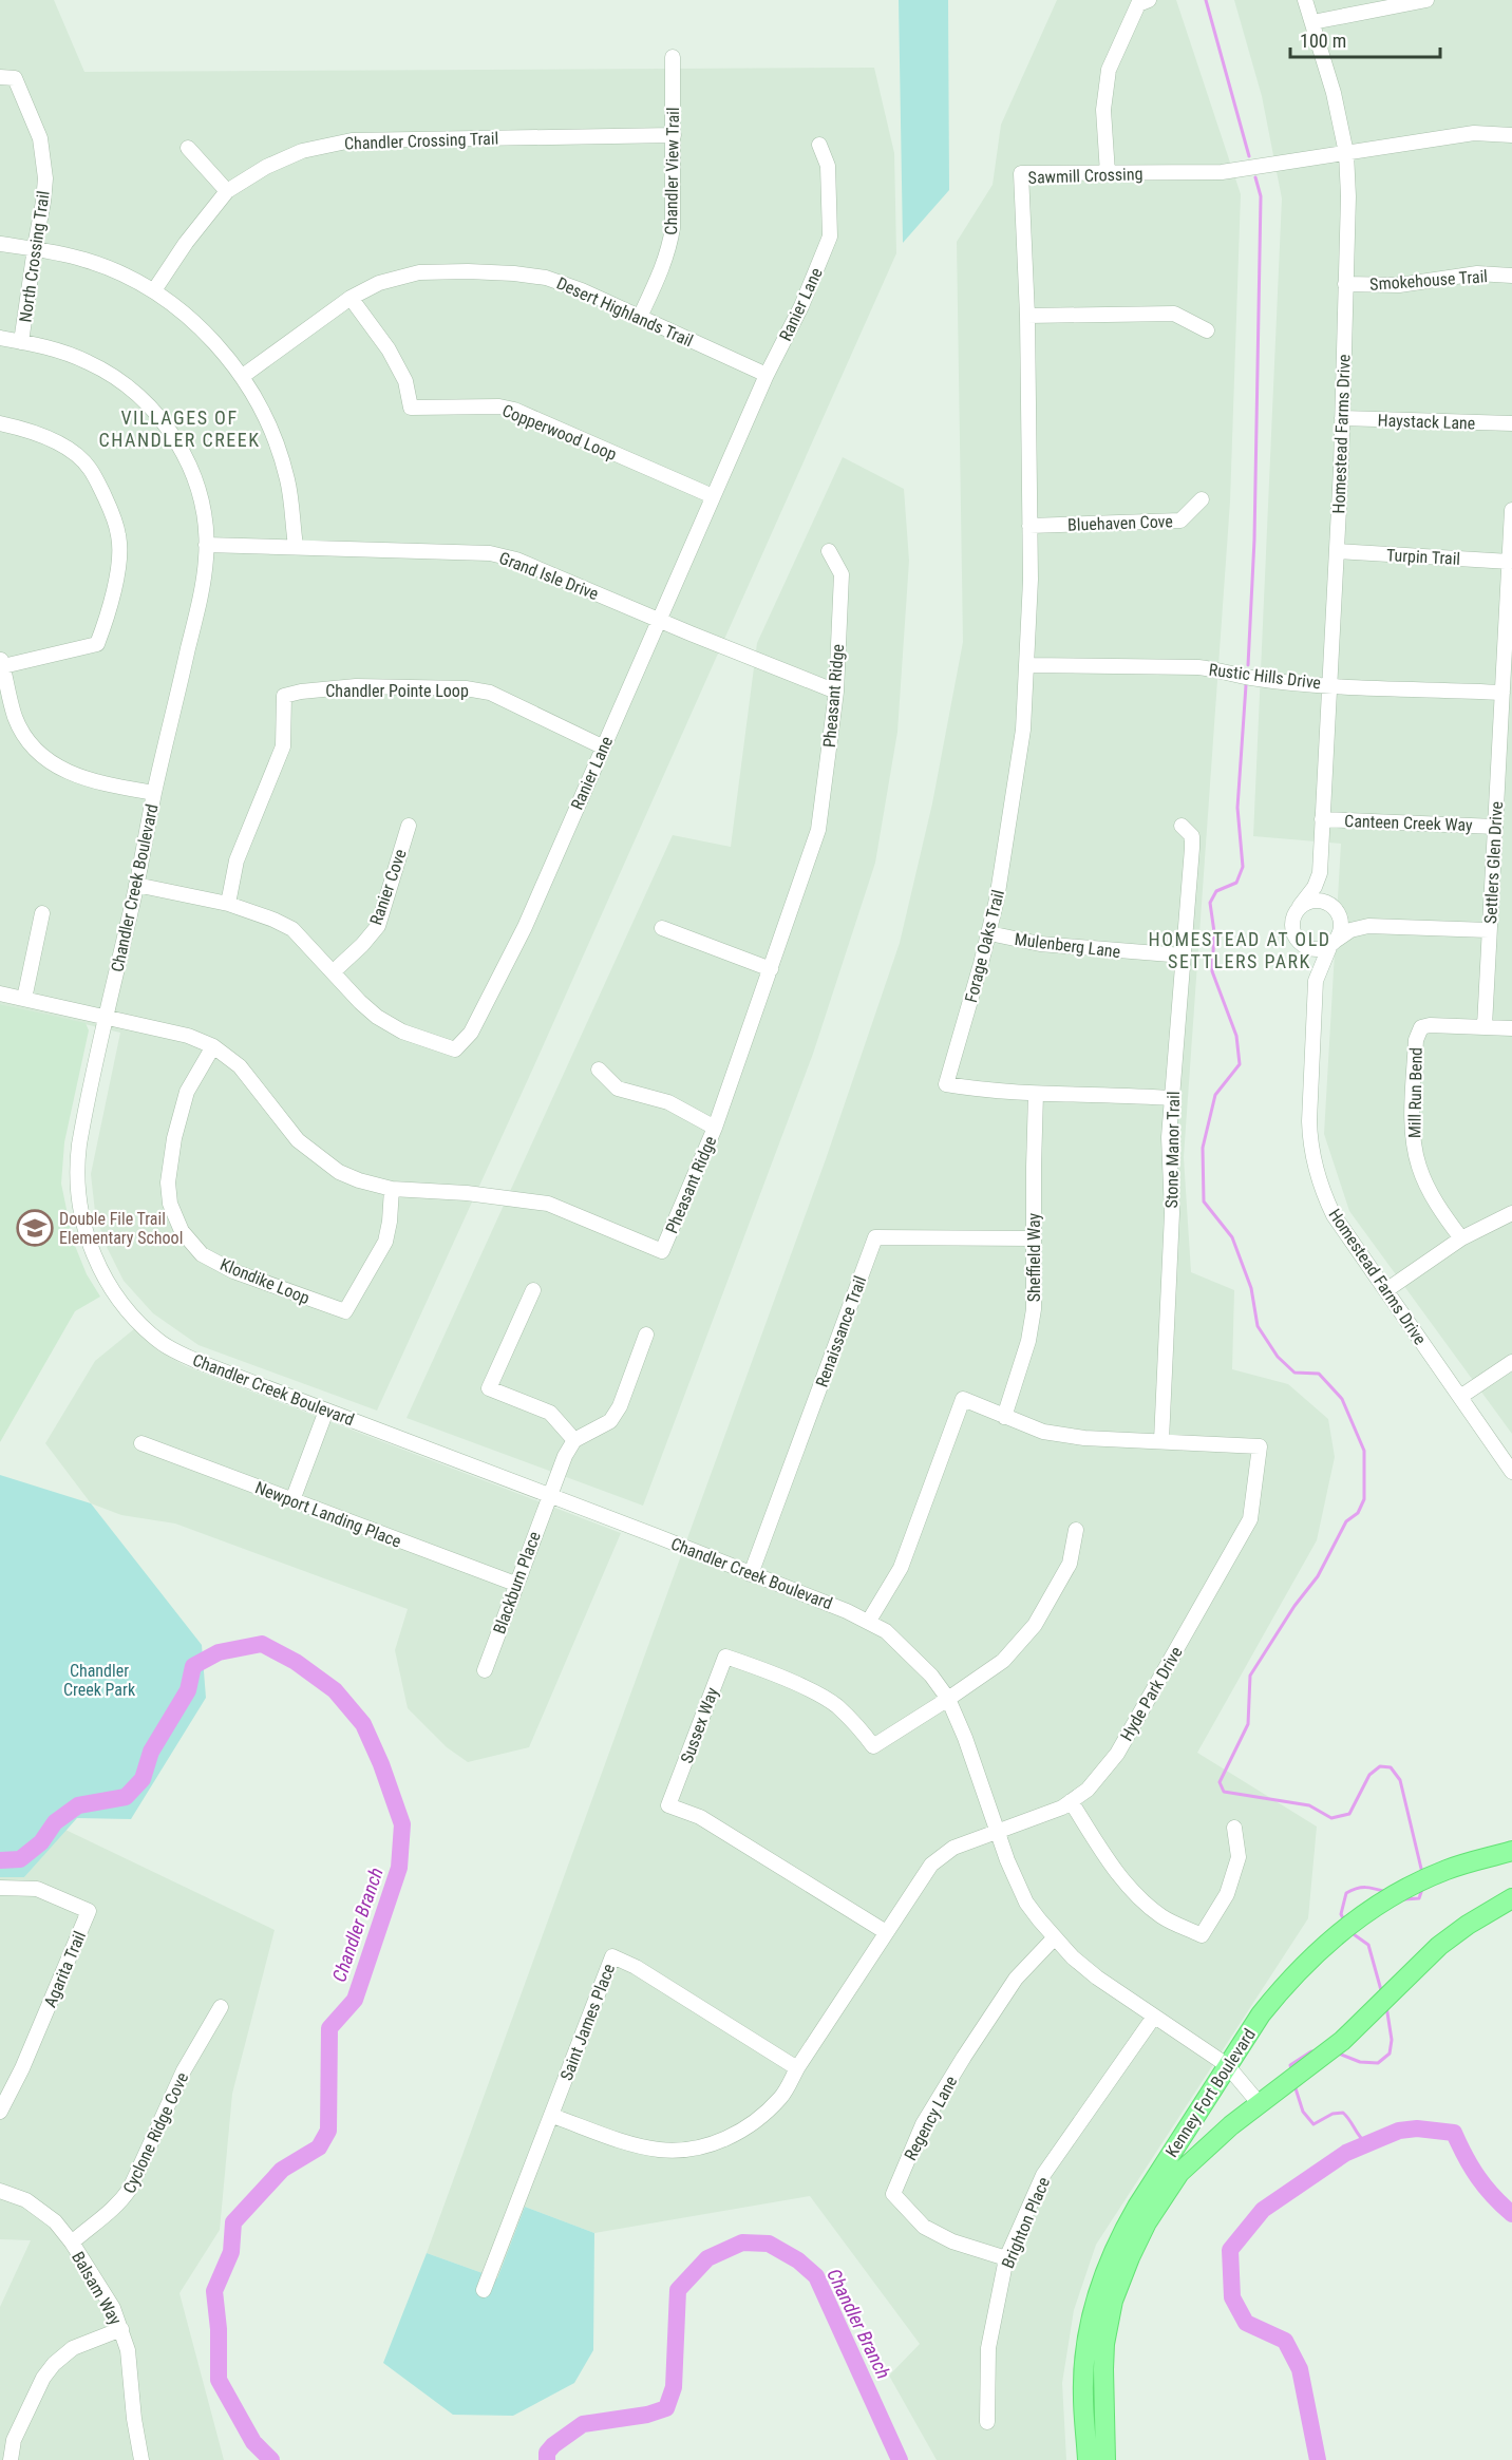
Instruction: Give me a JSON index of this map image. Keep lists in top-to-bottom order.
{
  "streets": {
    "main road": ["Kenney Fort Boulevard"],
    "street": [
      "Chandler Crossing Trail",
      "Chandler View Trail",
      "Sawmill Crossing",
      "North Crossing Trail",
      "Smokehouse Trail",
      "Ranier Lane",
      "Desert Highlands Trail",
      "Haystack Lane",
      "Copperwood Loop",
      "Homestead Farms Drive",
      "Bluehaven Cove",
      "Turpin Trail",
      "Grand Isle Drive",
      "Rustic Hills Drive",
      "Chandler Pointe Loop",
      "Pheasant Ridge",
      "Canteen Creek Way",
      "Settlers Glen Drive",
      "Ranier Cove",
      "Chandler Creek Boulevard",
      "Mulenberg Lane",
      "Forage Oaks Trail",
      "Mill Run Bend",
      "Stone Manor Trail",
      "Sheffield Way",
      "Klondike Loop",
      "Renaissance Trail",
      "Newport Landing Place",
      "Blackburn Place",
      "Hyde Park Drive",
      "Sussex Way",
      "Agarita Trail",
      "Saint James Place",
      "Regency Lane",
      "Cyclone Ridge Cove",
      "Brighton Place",
      "Balsam Way"
    ]
  },
  "crossings": [
    ["Chandler Crossing Trail", "Chandler View Trail"],
    ["Chandler View Trail", "Desert Highlands Trail"],
    ["Sawmill Crossing", "Homestead Farms Drive"],
    ["Sawmill Crossing", "Bluehaven Cove"],
    ["Sawmill Crossing", "Forage Oaks Trail"],
    ["North Crossing Trail", "Chandler Creek Boulevard"],
    ["Smokehouse Trail", "Homestead Farms Drive"],
    ["Ranier Lane", "Desert Highlands Trail"],
    ["Ranier Lane", "Copperwood Loop"],
    ["Ranier Lane", "Grand Isle Drive"],
    ["Ranier Lane", "Chandler Pointe Loop"],
    ["Ranier Lane", "Ranier Cove"],
    ["Ranier Lane", "Chandler Creek Boulevard"],
    ["Desert Highlands Trail", "Copperwood Loop"],
    ["Haystack Lane", "Homestead Farms Drive"],
    ["Homestead Farms Drive", "Turpin Trail"],
    ["Homestead Farms Drive", "Rustic Hills Drive"],
    ["Homestead Farms Drive", "Canteen Creek Way"],
    ["Turpin Trail", "Settlers Glen Drive"],
    ["Grand Isle Drive", "Pheasant Ridge"],
    ["Grand Isle Drive", "Chandler Creek Boulevard"],
    ["Rustic Hills Drive", "Settlers Glen Drive"],
    ["Rustic Hills Drive", "Forage Oaks Trail"],
    ["Pheasant Ridge", "Chandler Creek Boulevard"],
    ["Pheasant Ridge", "Klondike Loop"],
    ["Canteen Creek Way", "Settlers Glen Drive"],
    ["Settlers Glen Drive", "Mill Run Bend"],
    ["Chandler Creek Boulevard", "Renaissance Trail"],
    ["Chandler Creek Boulevard", "Blackburn Place"],
    ["Chandler Creek Boulevard", "Hyde Park Drive"],
    ["Chandler Creek Boulevard", "Sussex Way"],
    ["Chandler Creek Boulevard", "Kenney Fort Boulevard"],
    ["Chandler Creek Boulevard", "Regency Lane"],
    ["Chandler Creek Boulevard", "Brighton Place"],
    ["Mulenberg Lane", "Forage Oaks Trail"],
    ["Mulenberg Lane", "Stone Manor Trail"],
    ["Forage Oaks Trail", "Stone Manor Trail"],
    ["Forage Oaks Trail", "Sheffield Way"],
    ["Stone Manor Trail", "Hyde Park Drive"],
    ["Sheffield Way", "Renaissance Trail"],
    ["Sheffield Way", "Hyde Park Drive"],
    ["Newport Landing Place", "Blackburn Place"],
    ["Hyde Park Drive", "Sussex Way"],
    ["Hyde Park Drive", "Saint James Place"],
    ["Regency Lane", "Brighton Place"],
    ["Cyclone Ridge Cove", "Balsam Way"]
  ],
  "districts": ["VILLAGES OF CHANDLER CREEK", "HOMESTEAD AT OLD SETTLERS PARK"],
  "water": ["Chandler Branch"],
  "parks": ["Chandler Creek Park"],
  "places": {
    "school or university": ["Double File Trail Elementary School"]
  },
  "scale_bar": "100 m"
}
